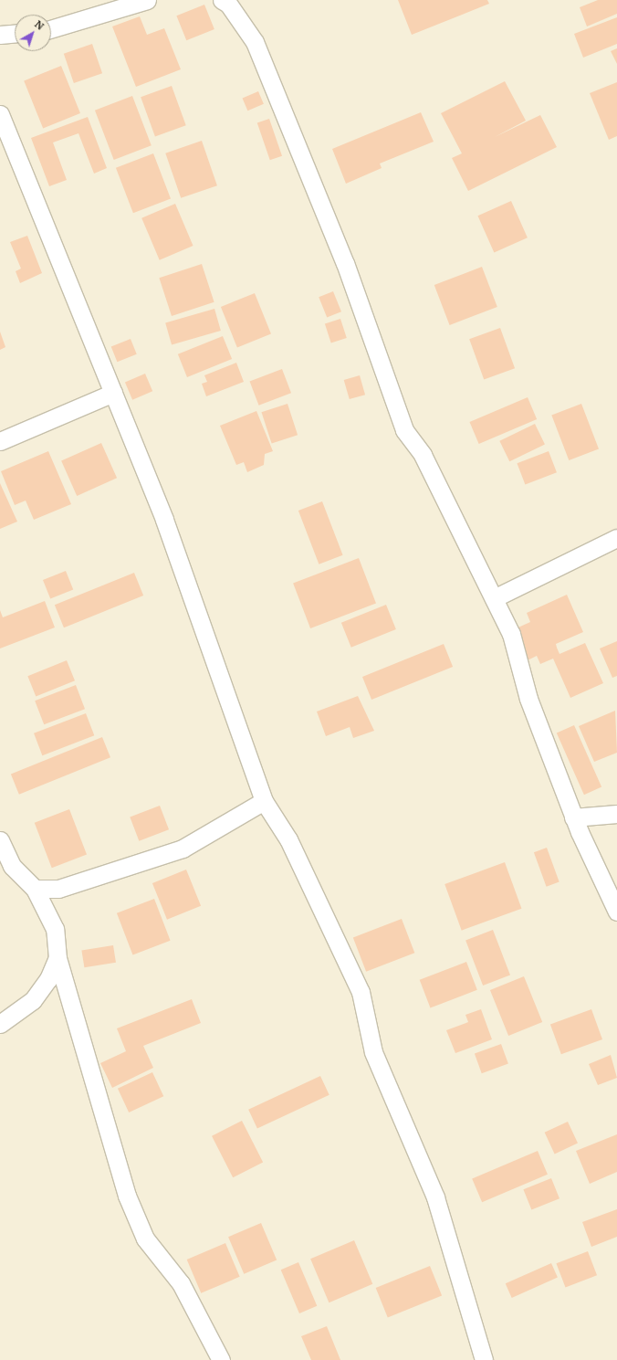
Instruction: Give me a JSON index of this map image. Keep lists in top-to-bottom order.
{
  "north": "top right"
}
